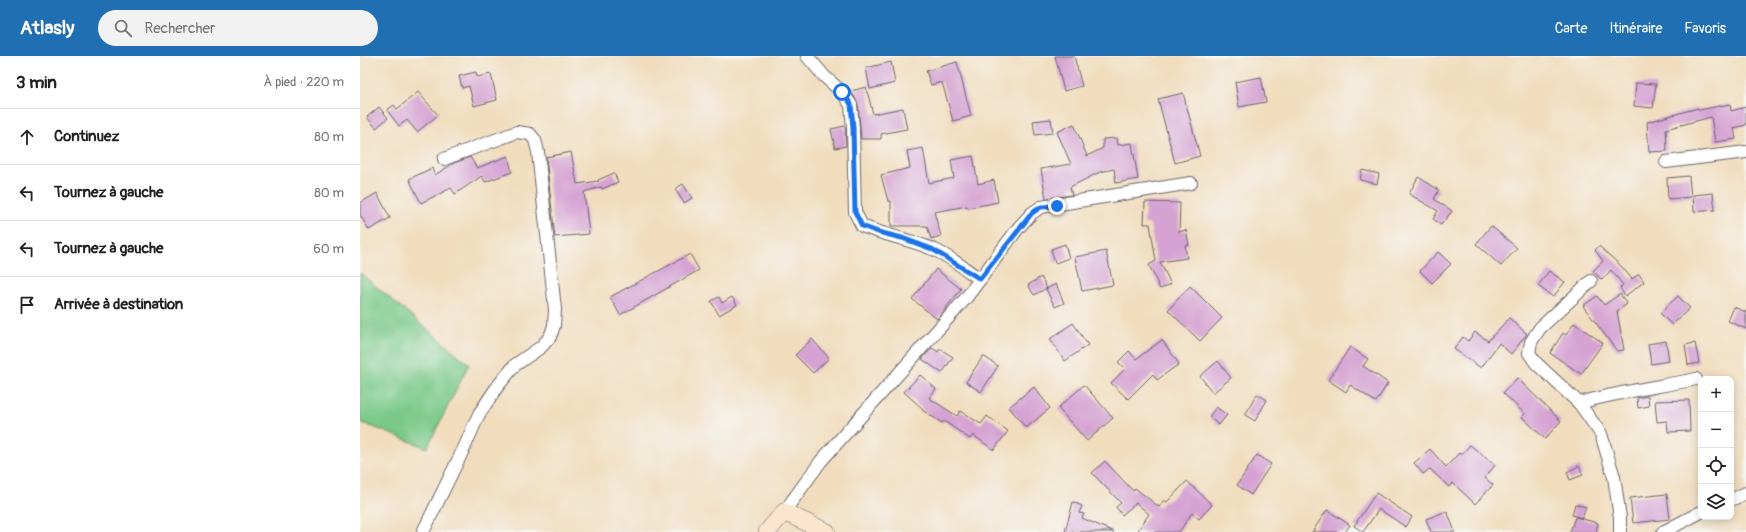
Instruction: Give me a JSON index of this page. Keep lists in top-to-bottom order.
{
  "page": {
    "header": "Atlasly",
    "search": "Rechercher",
    "nav": ["Carte", "Itinéraire", "Favoris"],
    "heading": ["3 min", "À pied · 220 m"],
    "list": [
      ["Continuez", "80 m"],
      ["Tournez à gauche", "80 m"],
      ["Tournez à gauche", "60 m"],
      "Arrivée à destination"
    ],
    "map_buttons": ["+", "−"]
  }
}
